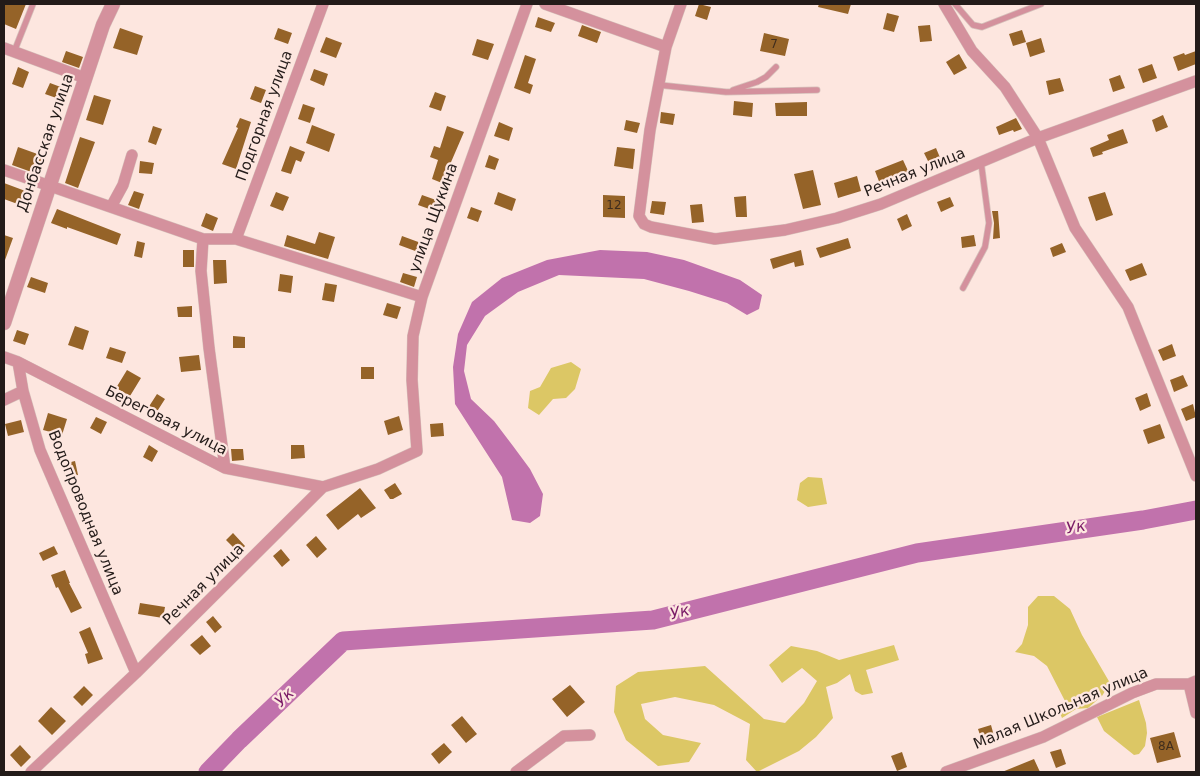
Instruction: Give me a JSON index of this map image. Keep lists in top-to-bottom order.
{
  "streets": {
    "street": [
      "Подгорная улица",
      "Донбасская улица",
      "Речная улица",
      "улица Щукина",
      "Береговая улица",
      "Водопроводная улица",
      "Малая Школьная улица"
    ]
  },
  "crossings": [
    ["Речная улица", "улица Щукина"],
    ["Речная улица", "Береговая улица"],
    ["Речная улица", "Водопроводная улица"],
    ["Береговая улица", "Водопроводная улица"]
  ],
  "water": ["Ук"],
  "house_numbers": ["7", "12", "8А"]
}
